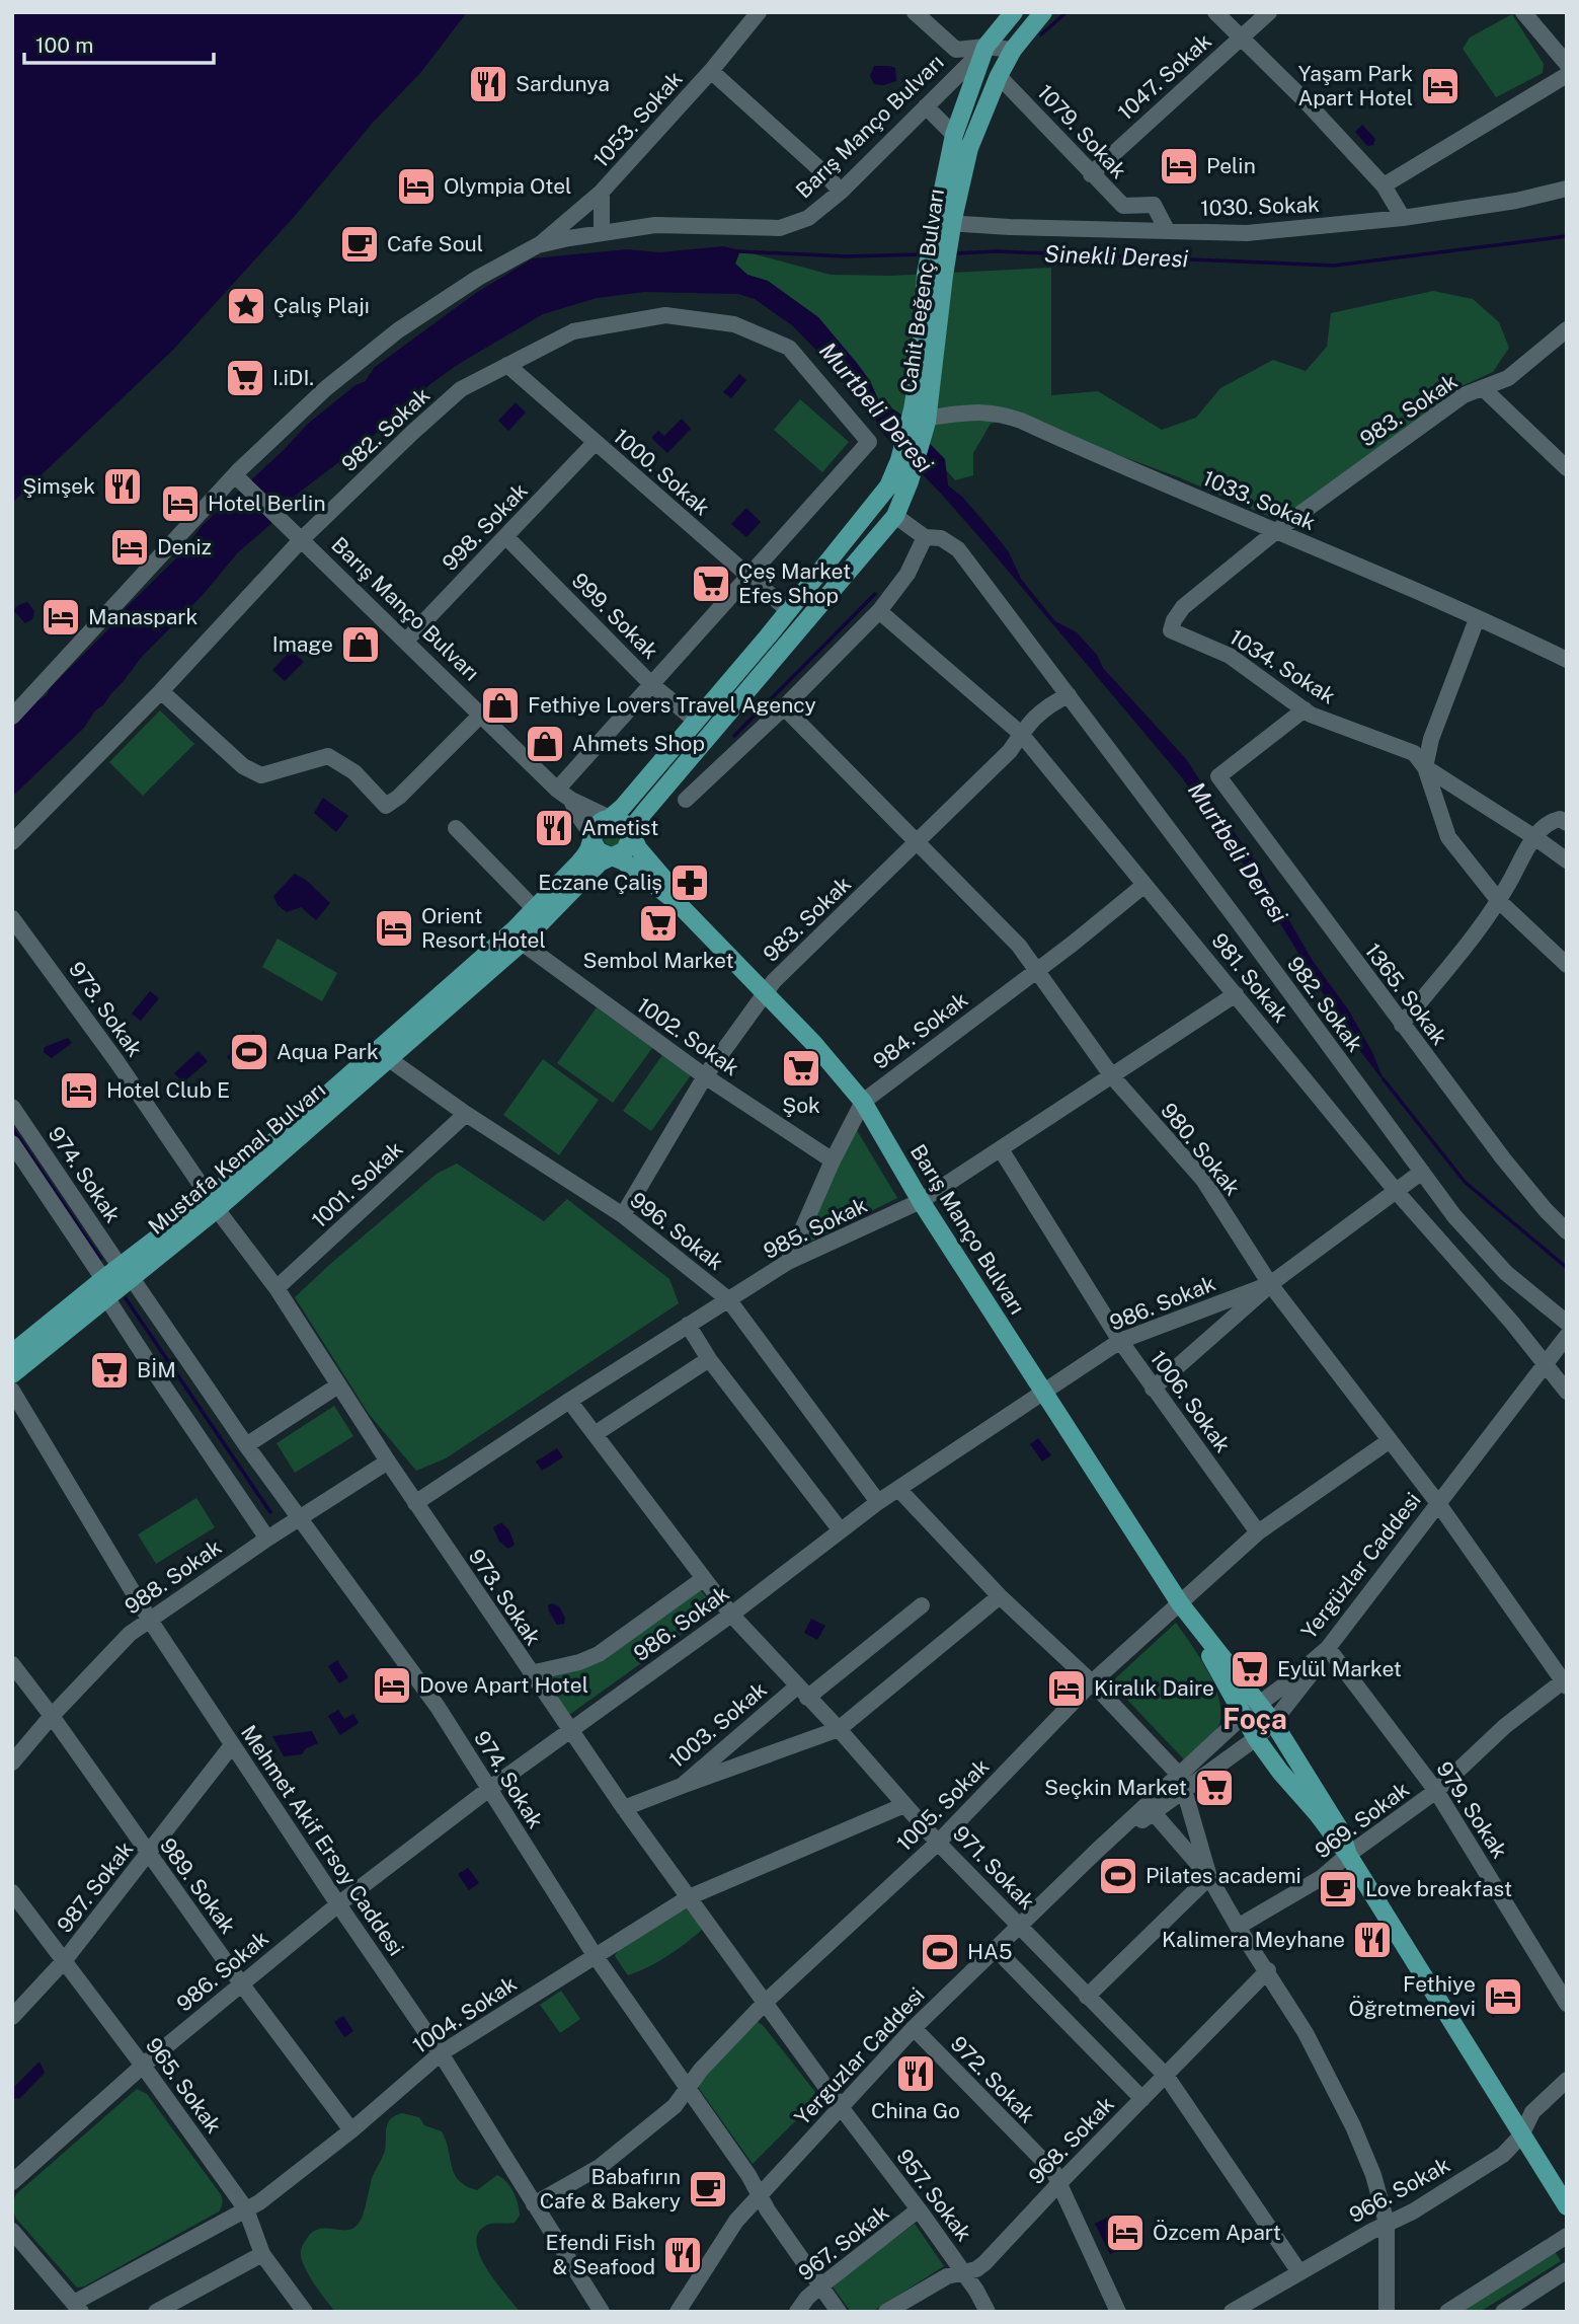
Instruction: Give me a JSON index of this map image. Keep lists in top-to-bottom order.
{
  "streets": {
    "main road": ["Barış Manço Bulvarı", "Cahit Beğenç Bulvarı", "Mustafa Kemal Bulvarı"],
    "street": [
      "1047. Sokak",
      "1053. Sokak",
      "1079. Sokak",
      "1030. Sokak",
      "983. Sokak",
      "982. Sokak",
      "1000. Sokak",
      "1033. Sokak",
      "998. Sokak",
      "999. Sokak",
      "1034. Sokak",
      "981. Sokak",
      "1365. Sokak",
      "973. Sokak",
      "984. Sokak",
      "1002. Sokak",
      "980. Sokak",
      "974. Sokak",
      "1001. Sokak",
      "985. Sokak",
      "996. Sokak",
      "986. Sokak",
      "1006. Sokak",
      "Yergüzlar Caddesi",
      "988. Sokak",
      "1003. Sokak",
      "1005. Sokak",
      "979. Sokak",
      "969. Sokak",
      "Mehmet Akif Ersoy Caddesi",
      "971. Sokak",
      "989. Sokak",
      "987. Sokak",
      "1004. Sokak",
      "Yerguzlar Caddesi",
      "972. Sokak",
      "965. Sokak",
      "968. Sokak",
      "966. Sokak",
      "957. Sokak",
      "967. Sokak"
    ]
  },
  "crossings": [
    ["1047. Sokak", "1079. Sokak"],
    ["1053. Sokak", "Barış Manço Bulvarı"],
    ["Barış Manço Bulvarı", "Cahit Beğenç Bulvarı"],
    ["Barış Manço Bulvarı", "983. Sokak"],
    ["Barış Manço Bulvarı", "982. Sokak"],
    ["Barış Manço Bulvarı", "998. Sokak"],
    ["Barış Manço Bulvarı", "984. Sokak"],
    ["Barış Manço Bulvarı", "Mustafa Kemal Bulvarı"],
    ["Barış Manço Bulvarı", "985. Sokak"],
    ["Barış Manço Bulvarı", "986. Sokak"],
    ["Barış Manço Bulvarı", "Yergüzlar Caddesi"],
    ["Barış Manço Bulvarı", "1005. Sokak"],
    ["Barış Manço Bulvarı", "969. Sokak"],
    ["Barış Manço Bulvarı", "966. Sokak"],
    ["1079. Sokak", "1030. Sokak"],
    ["1079. Sokak", "Cahit Beğenç Bulvarı"],
    ["1030. Sokak", "Cahit Beğenç Bulvarı"],
    ["Cahit Beğenç Bulvarı", "982. Sokak"],
    ["Cahit Beğenç Bulvarı", "1000. Sokak"],
    ["Cahit Beğenç Bulvarı", "1033. Sokak"],
    ["Cahit Beğenç Bulvarı", "999. Sokak"],
    ["Cahit Beğenç Bulvarı", "Mustafa Kemal Bulvarı"],
    ["983. Sokak", "982. Sokak"],
    ["983. Sokak", "1033. Sokak"],
    ["983. Sokak", "1034. Sokak"],
    ["983. Sokak", "981. Sokak"],
    ["983. Sokak", "1002. Sokak"],
    ["983. Sokak", "980. Sokak"],
    ["983. Sokak", "996. Sokak"],
    ["982. Sokak", "1000. Sokak"],
    ["982. Sokak", "986. Sokak"],
    ["1000. Sokak", "998. Sokak"],
    ["1033. Sokak", "1034. Sokak"],
    ["998. Sokak", "999. Sokak"],
    ["1034. Sokak", "1365. Sokak"],
    ["981. Sokak", "984. Sokak"],
    ["981. Sokak", "985. Sokak"],
    ["981. Sokak", "986. Sokak"],
    ["981. Sokak", "Yergüzlar Caddesi"],
    ["973. Sokak", "Mustafa Kemal Bulvarı"],
    ["973. Sokak", "1001. Sokak"],
    ["973. Sokak", "985. Sokak"],
    ["973. Sokak", "986. Sokak"],
    ["973. Sokak", "988. Sokak"],
    ["973. Sokak", "1003. Sokak"],
    ["973. Sokak", "1005. Sokak"],
    ["973. Sokak", "1004. Sokak"],
    ["973. Sokak", "Yerguzlar Caddesi"],
    ["973. Sokak", "957. Sokak"],
    ["984. Sokak", "1002. Sokak"],
    ["984. Sokak", "980. Sokak"],
    ["984. Sokak", "985. Sokak"],
    ["1002. Sokak", "Mustafa Kemal Bulvarı"],
    ["980. Sokak", "985. Sokak"],
    ["980. Sokak", "986. Sokak"],
    ["980. Sokak", "Yergüzlar Caddesi"],
    ["980. Sokak", "1005. Sokak"],
    ["980. Sokak", "969. Sokak"],
    ["Mustafa Kemal Bulvarı", "974. Sokak"],
    ["Mustafa Kemal Bulvarı", "996. Sokak"],
    ["974. Sokak", "986. Sokak"],
    ["974. Sokak", "988. Sokak"],
    ["974. Sokak", "1005. Sokak"],
    ["974. Sokak", "1004. Sokak"],
    ["974. Sokak", "Yerguzlar Caddesi"],
    ["974. Sokak", "967. Sokak"],
    ["1001. Sokak", "996. Sokak"],
    ["985. Sokak", "996. Sokak"],
    ["985. Sokak", "1006. Sokak"],
    ["985. Sokak", "971. Sokak"],
    ["996. Sokak", "986. Sokak"],
    ["986. Sokak", "1006. Sokak"],
    ["986. Sokak", "Mehmet Akif Ersoy Caddesi"],
    ["986. Sokak", "971. Sokak"],
    ["986. Sokak", "989. Sokak"],
    ["986. Sokak", "965. Sokak"],
    ["1006. Sokak", "1005. Sokak"],
    ["Yergüzlar Caddesi", "979. Sokak"],
    ["Yergüzlar Caddesi", "Yerguzlar Caddesi"],
    ["988. Sokak", "Mehmet Akif Ersoy Caddesi"],
    ["988. Sokak", "989. Sokak"],
    ["1003. Sokak", "971. Sokak"],
    ["1005. Sokak", "Mehmet Akif Ersoy Caddesi"],
    ["1005. Sokak", "971. Sokak"],
    ["979. Sokak", "969. Sokak"],
    ["Mehmet Akif Ersoy Caddesi", "987. Sokak"],
    ["Mehmet Akif Ersoy Caddesi", "1004. Sokak"],
    ["971. Sokak", "1004. Sokak"],
    ["971. Sokak", "Yerguzlar Caddesi"],
    ["971. Sokak", "968. Sokak"],
    ["971. Sokak", "966. Sokak"],
    ["989. Sokak", "987. Sokak"],
    ["989. Sokak", "1004. Sokak"],
    ["987. Sokak", "965. Sokak"],
    ["1004. Sokak", "965. Sokak"],
    ["Yerguzlar Caddesi", "972. Sokak"],
    ["Yerguzlar Caddesi", "957. Sokak"],
    ["972. Sokak", "968. Sokak"],
    ["968. Sokak", "957. Sokak"],
    ["957. Sokak", "967. Sokak"]
  ],
  "districts": ["Foça"],
  "water": ["Sinekli Deresi", "Murtbeli Deresi"],
  "places": {
    "restaurant": [
      "Sardunya",
      "Şimşek",
      "Ametist",
      "Kalimera Meyhane",
      "China Go",
      "Efendi Fish & Seafood"
    ],
    "hotel": [
      "Yaşam Park Apart Hotel",
      "Pelin",
      "Olympia Otel",
      "Hotel Berlin",
      "Deniz",
      "Manaspark",
      "Orient Resort Hotel",
      "Hotel Club E",
      "Dove Apart Hotel",
      "Kiralık Daire",
      "Fethiye Öğretmenevi",
      "Özcem Apart"
    ],
    "cafe": ["Cafe Soul", "Love breakfast", "Babafırın Cafe & Bakery"],
    "place": ["Çalış Plajı"],
    "supermarket": [
      "I.iDI.",
      "Çeș Market Efes Shop",
      "Sembol Market",
      "Şok",
      "BİM",
      "Eylül Market",
      "Seçkin Market"
    ],
    "shop": ["Image", "Fethiye Lovers Travel Agency", "Ahmets Shop"],
    "pharmacy": ["Eczane Çaliș"],
    "sports": ["Aqua Park", "Pilates academi", "HA5"]
  },
  "scale_bar": "100 m"
}
